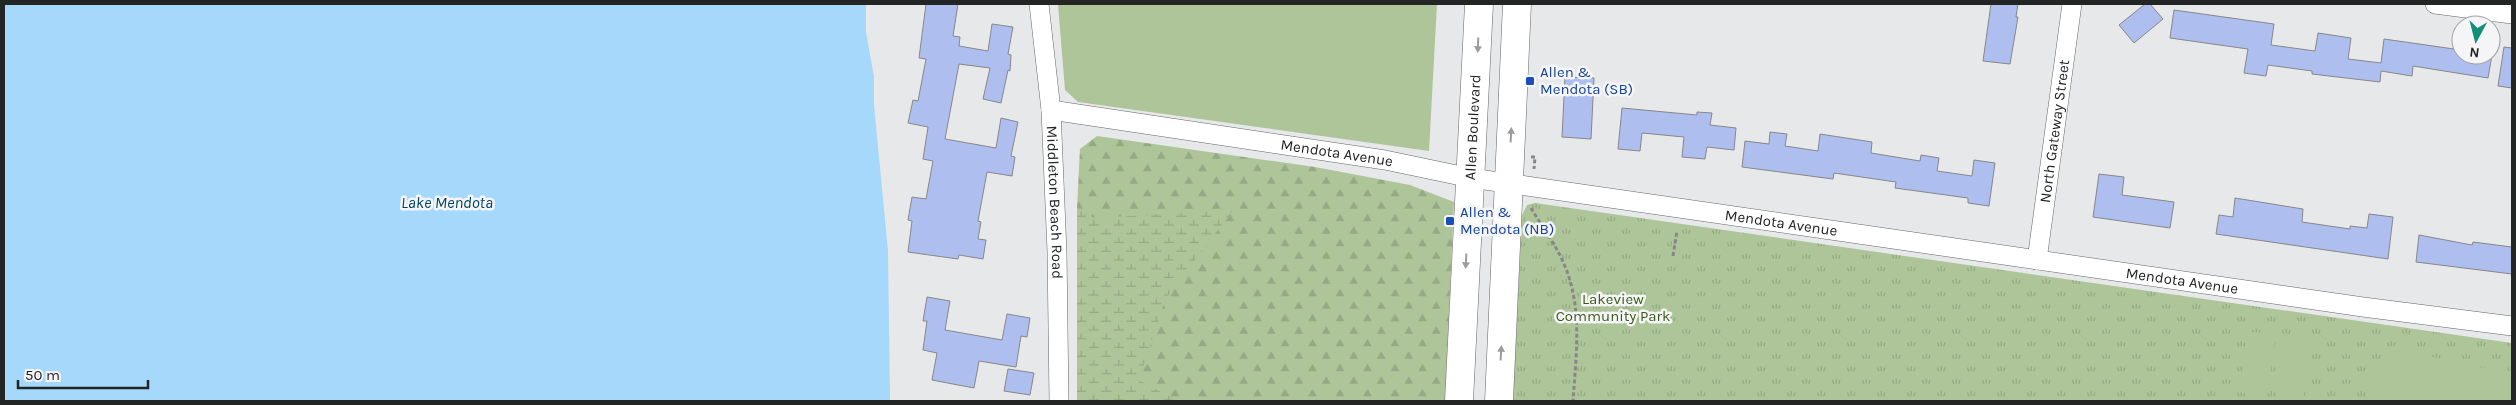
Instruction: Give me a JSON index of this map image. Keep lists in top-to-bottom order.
{
  "streets": {
    "main road": ["Allen Boulevard"],
    "street": ["North Gateway Street", "Mendota Avenue", "Middleton Beach Road"]
  },
  "crossings": [
    ["Allen Boulevard", "Mendota Avenue"],
    ["North Gateway Street", "Mendota Avenue"],
    ["Mendota Avenue", "Middleton Beach Road"]
  ],
  "water": ["Lake Mendota"],
  "parks": ["Lakeview Community Park"],
  "places": {
    "transit": ["Allen & Mendota (SB)", "Allen & Mendota (NB)"]
  },
  "scale_bar": "50 m",
  "north": "bottom"
}
